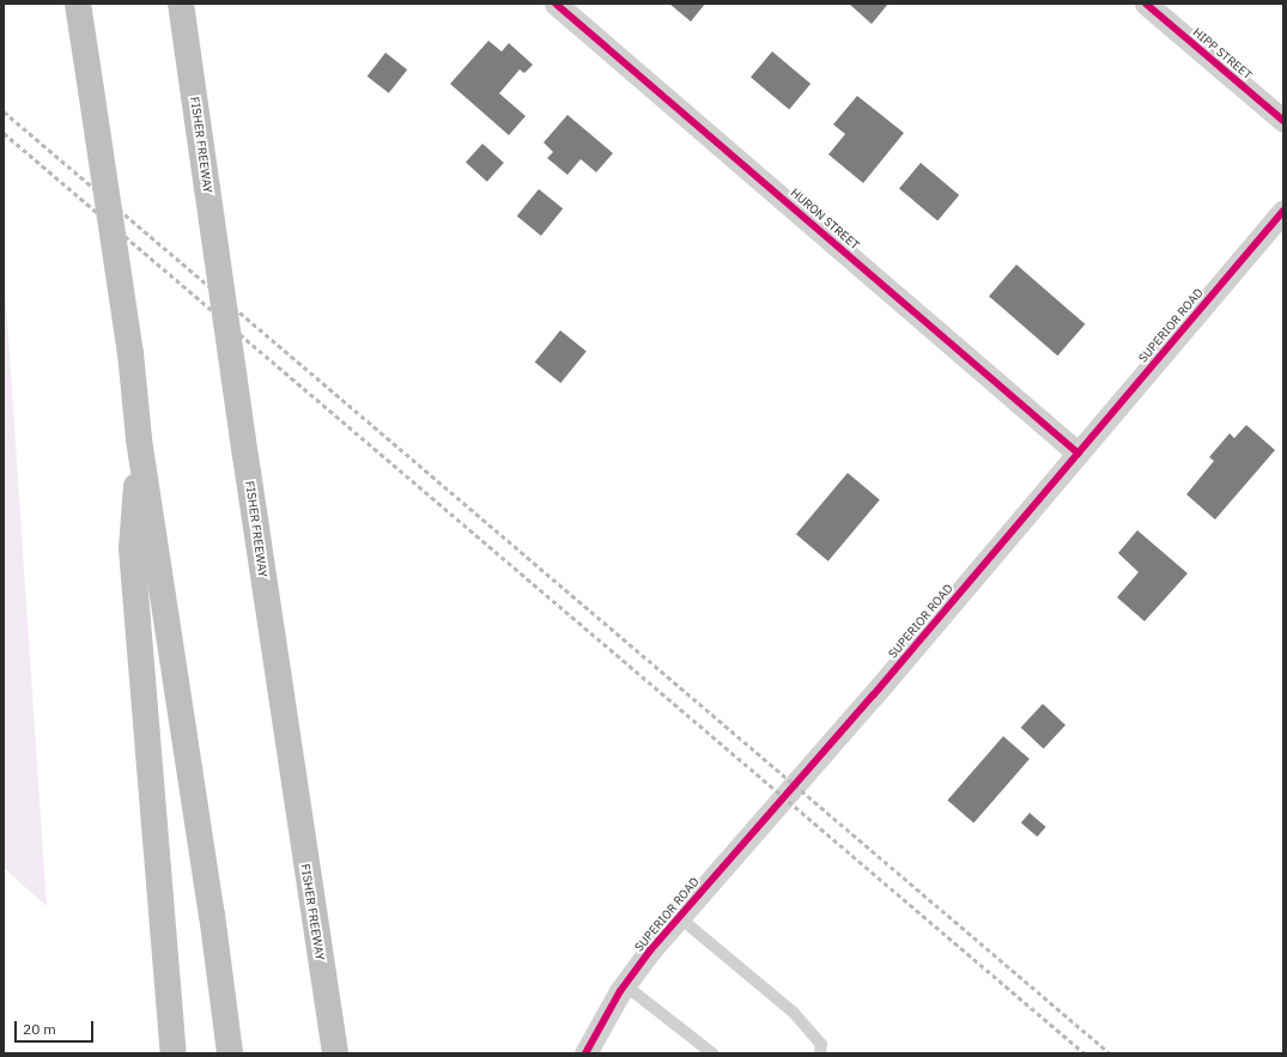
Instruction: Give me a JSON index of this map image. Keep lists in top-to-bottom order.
{
  "streets": {
    "highway": ["FISHER FREEWAY"],
    "street": ["HIPP STREET", "HURON STREET", "SUPERIOR ROAD"]
  },
  "crossings": [
    ["HURON STREET", "SUPERIOR ROAD"]
  ],
  "scale_bar": "20 m"
}
